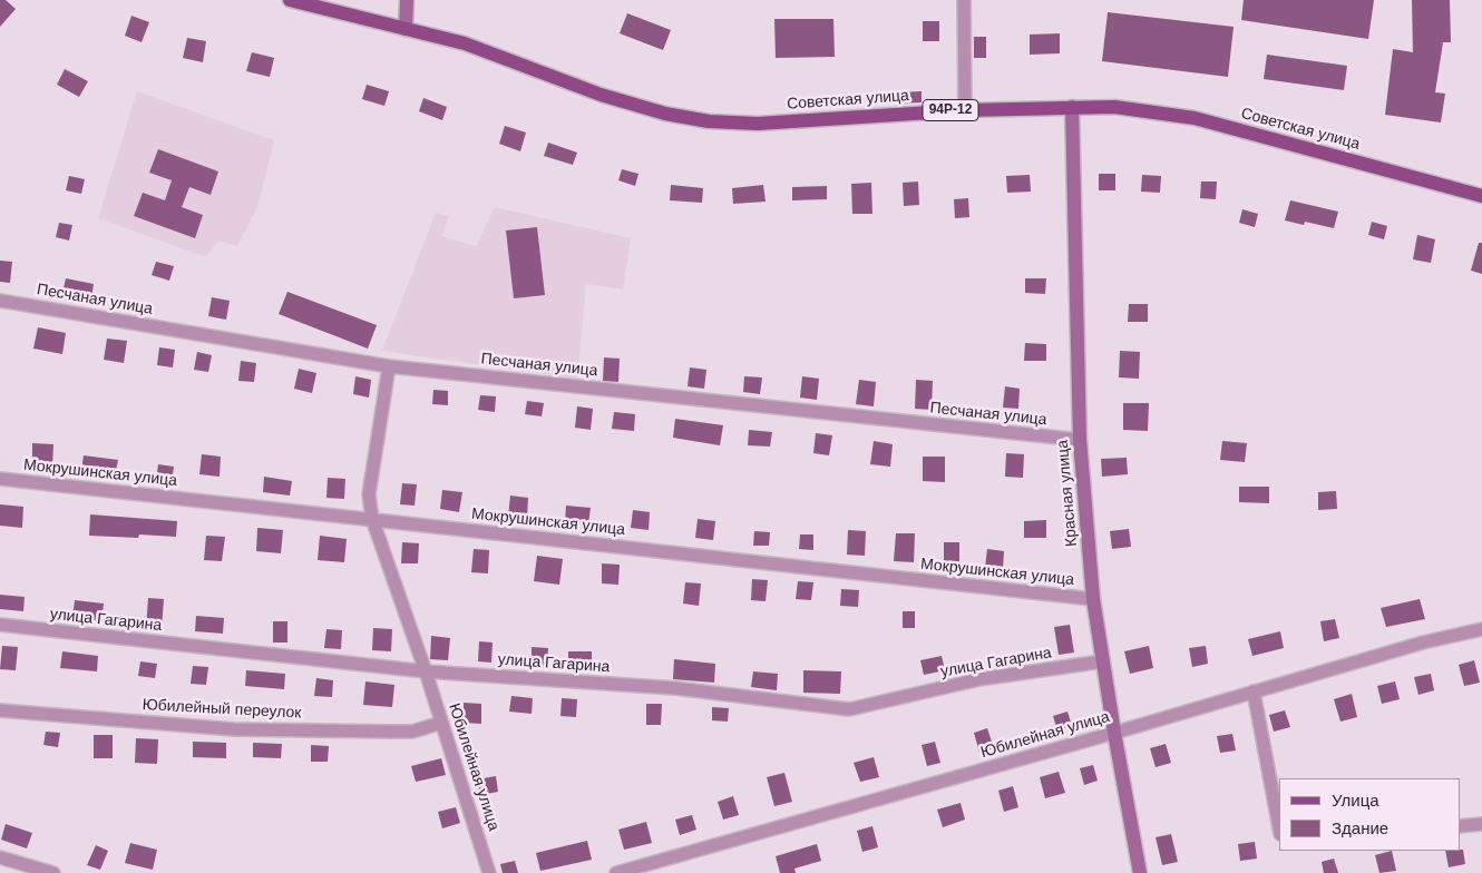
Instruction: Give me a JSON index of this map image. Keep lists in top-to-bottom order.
{
  "streets": {
    "main road": ["Советская улица", "94Р-12"],
    "street": [
      "Песчаная улица",
      "Мокрушинская улица",
      "Красная улица",
      "улица Гагарина",
      "Юбилейный переулок",
      "Юбилейная улица"
    ]
  },
  "crossings": [
    ["Советская улица", "Красная улица"],
    ["Песчаная улица", "Красная улица"],
    ["Песчаная улица", "Юбилейная улица"],
    ["Мокрушинская улица", "Красная улица"],
    ["Мокрушинская улица", "Юбилейная улица"],
    ["Красная улица", "улица Гагарина"],
    ["Красная улица", "Юбилейная улица"],
    ["улица Гагарина", "Юбилейная улица"],
    ["Юбилейный переулок", "Юбилейная улица"]
  ],
  "legend": ["Улица", "Здание"]
}
